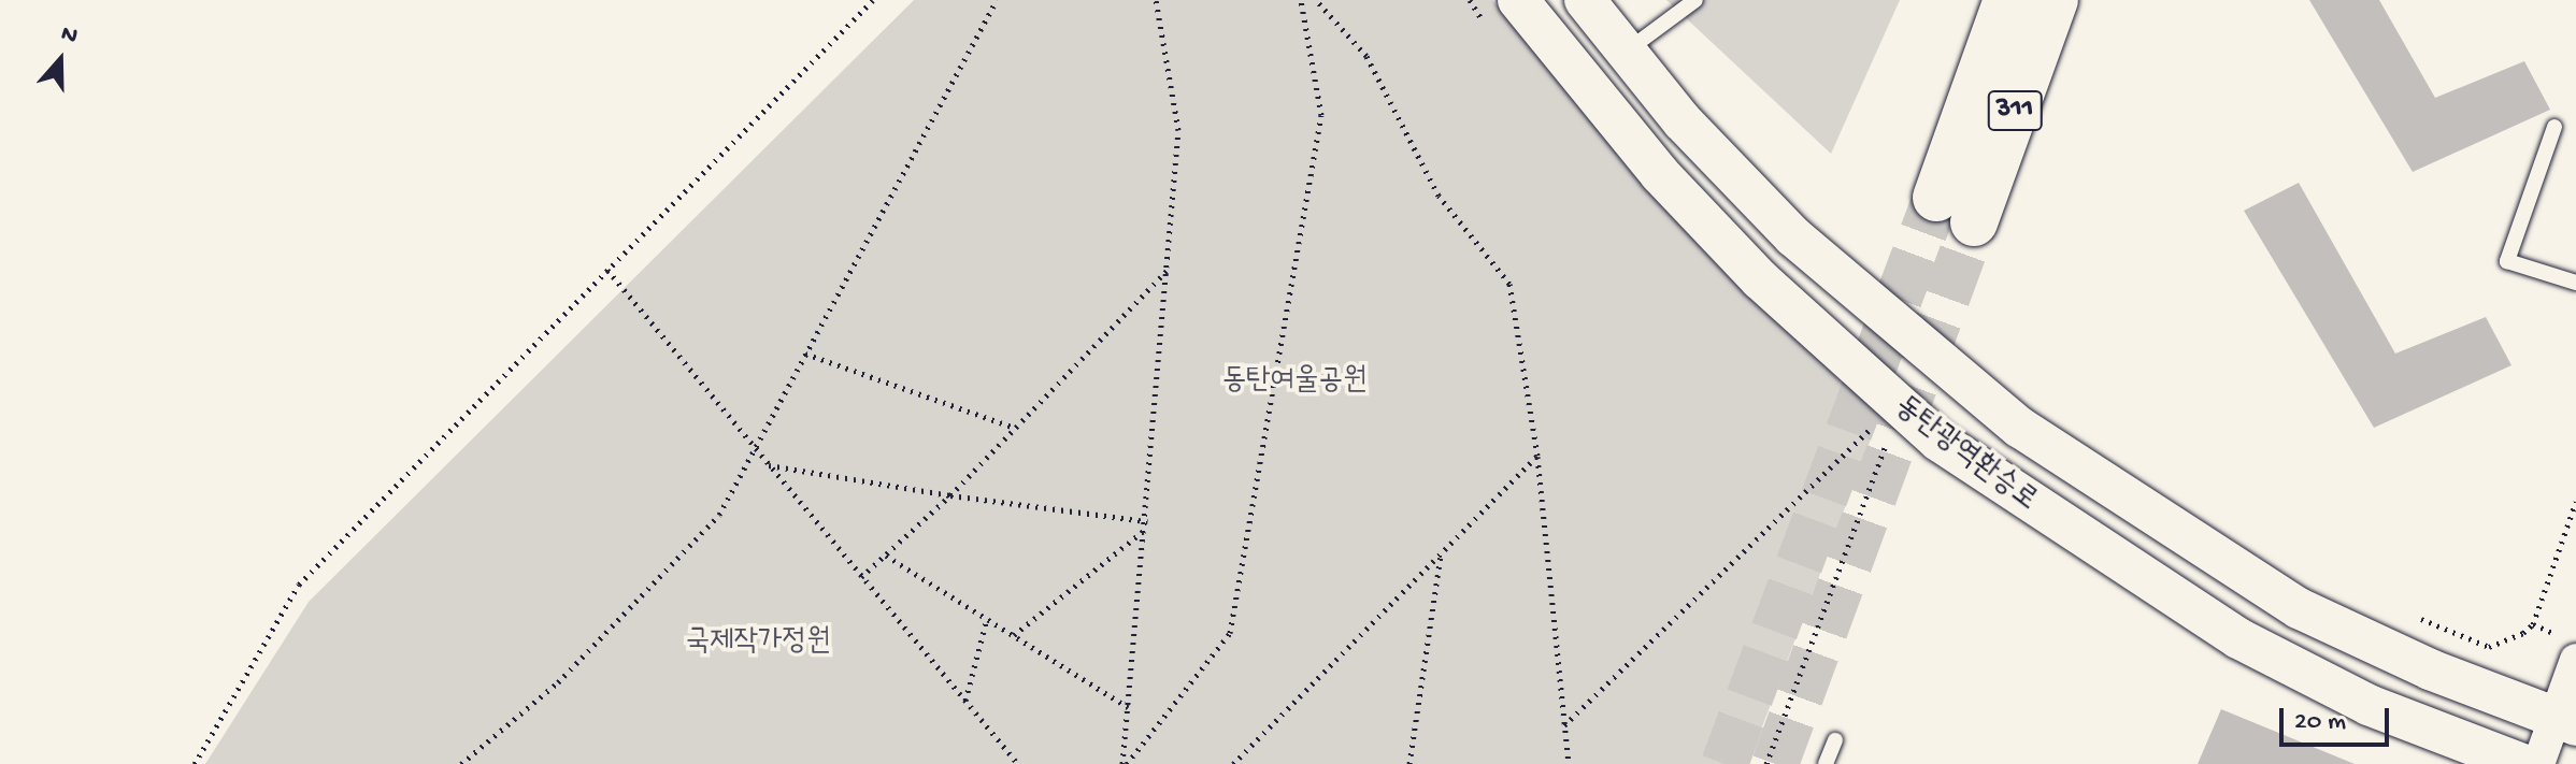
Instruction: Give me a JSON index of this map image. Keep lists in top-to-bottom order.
{
  "streets": {
    "highway": ["311"],
    "street": ["동탄광역환승로"]
  },
  "parks": ["동탄여울공원", "국제작가정원"],
  "scale_bar": "20 m",
  "north": "top"
}
